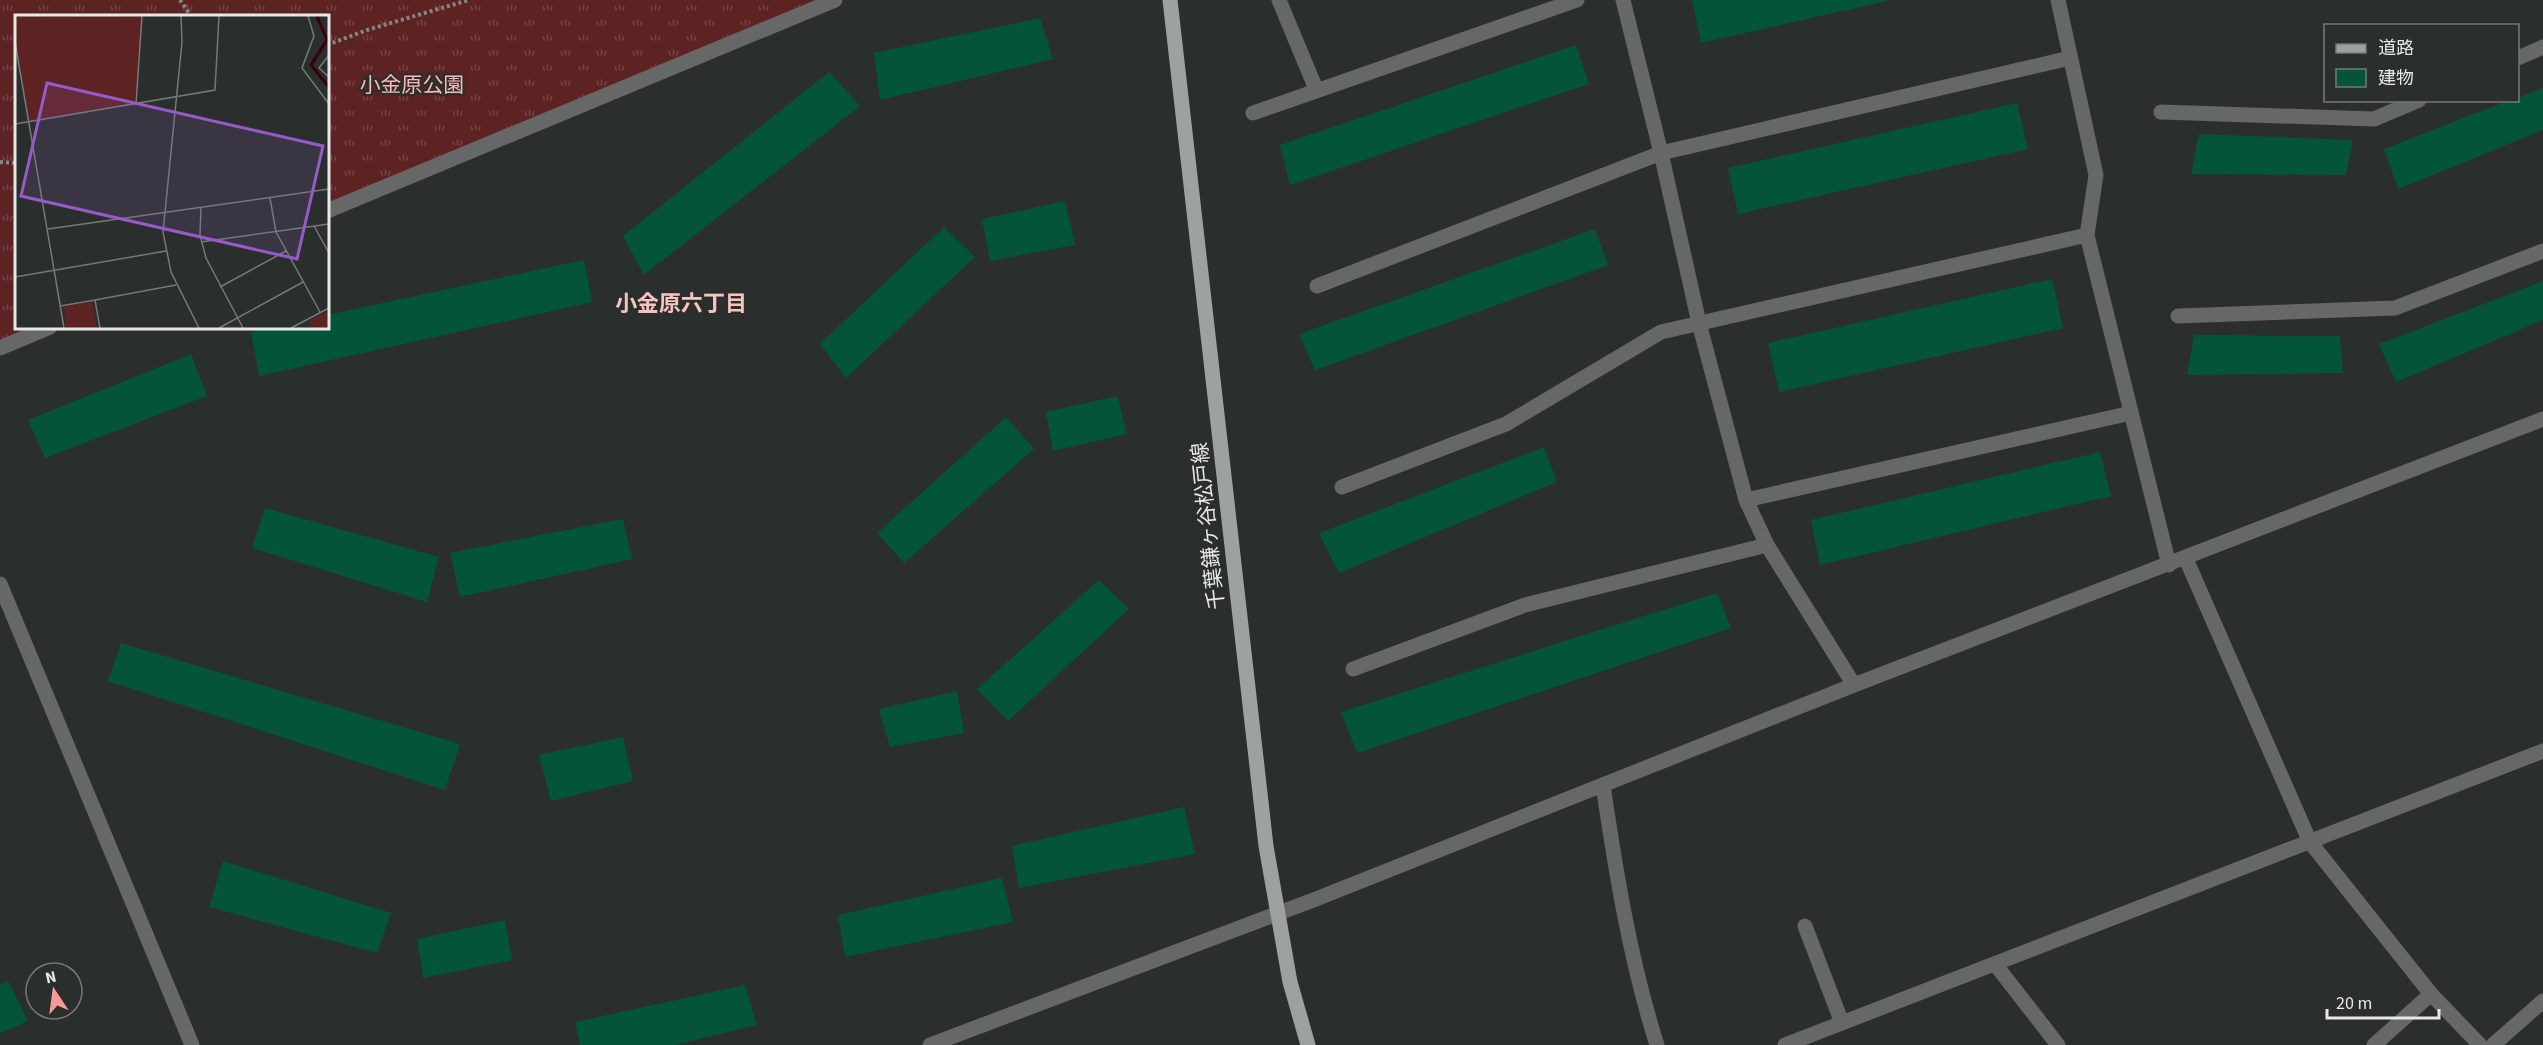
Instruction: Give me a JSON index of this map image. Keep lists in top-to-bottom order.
{
  "streets": {
    "main road": ["千葉鎌ヶ谷松戸線"]
  },
  "districts": ["小金原六丁目"],
  "parks": ["小金原公園"],
  "legend": ["道路", "建物"],
  "scale_bar": "20 m",
  "north": "top"
}
